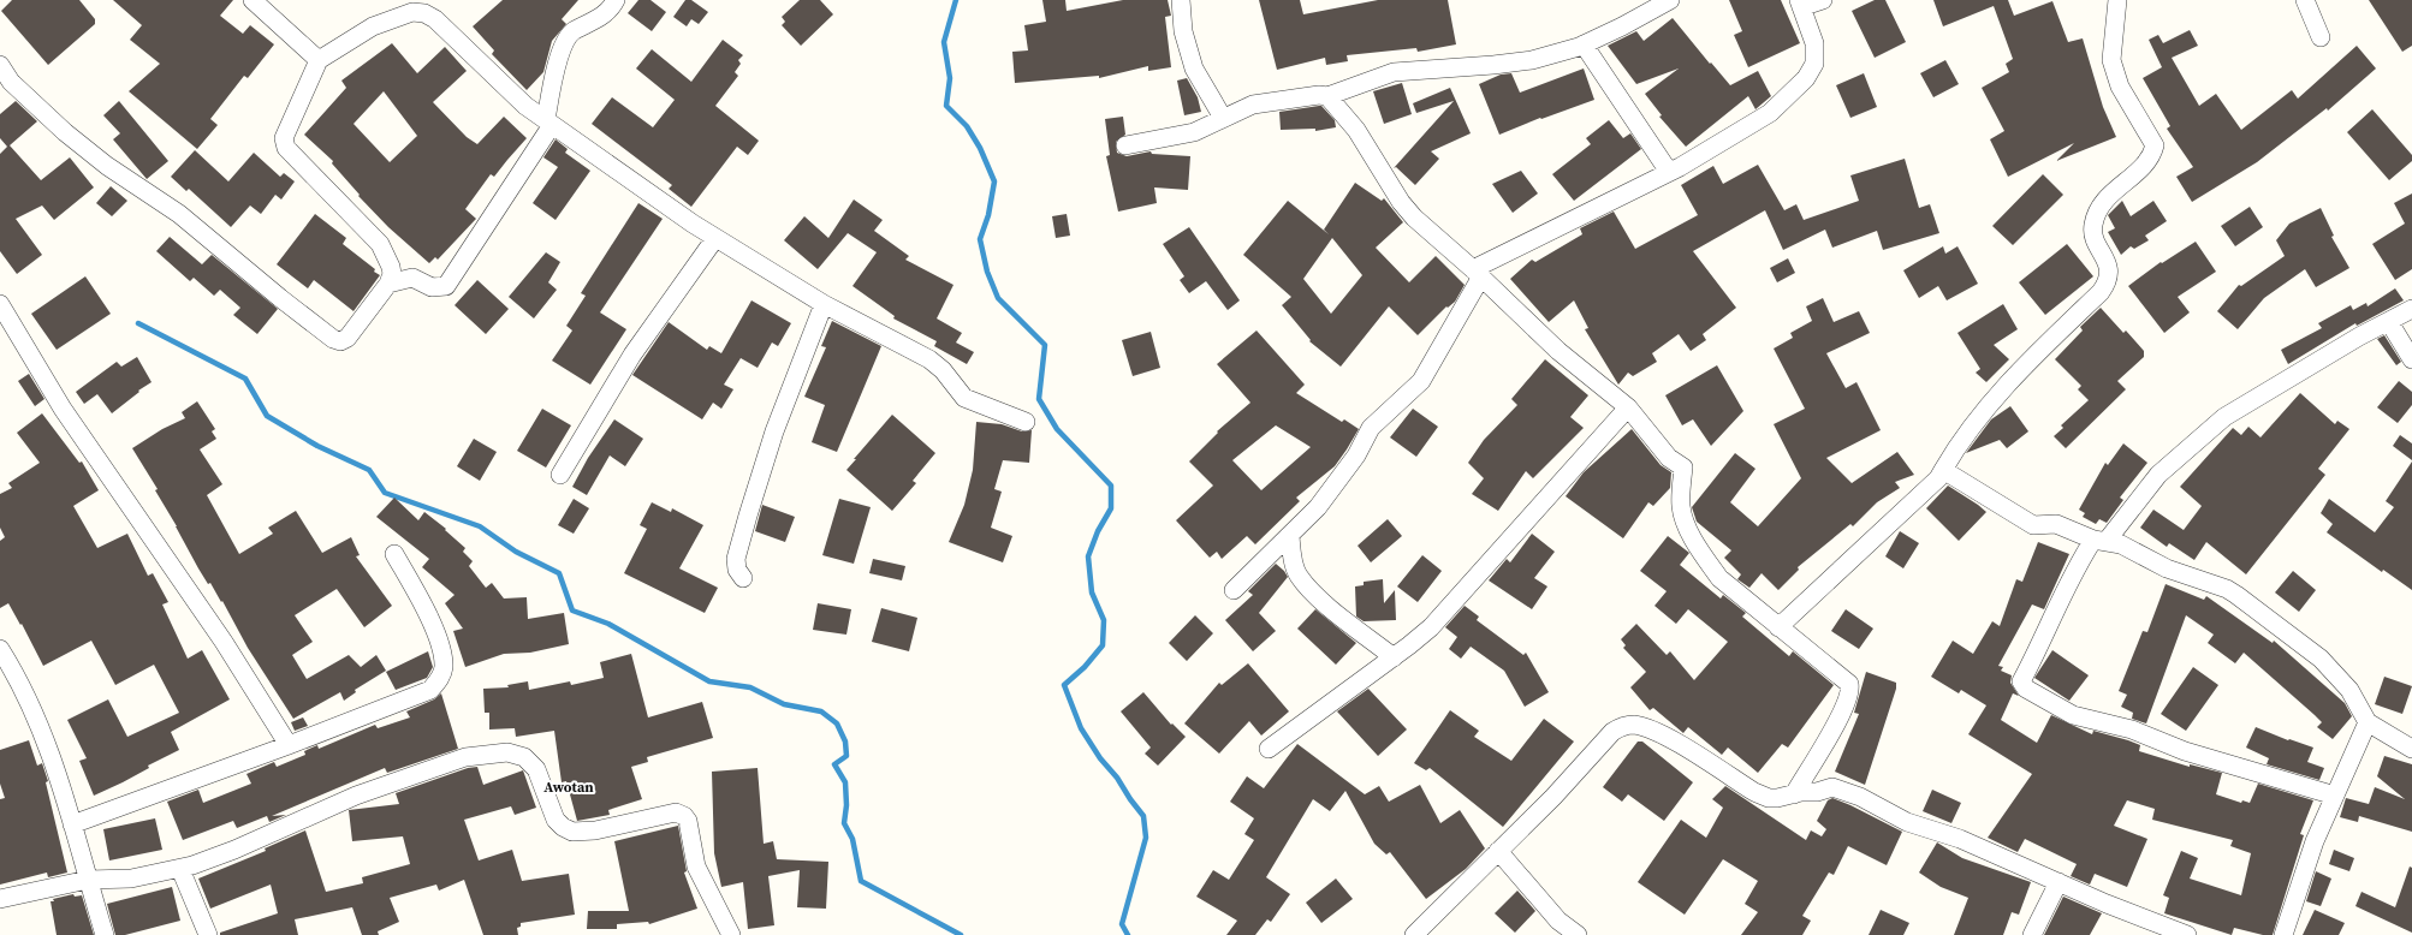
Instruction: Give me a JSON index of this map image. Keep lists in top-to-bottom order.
{
  "districts": ["Awotan"]
}
